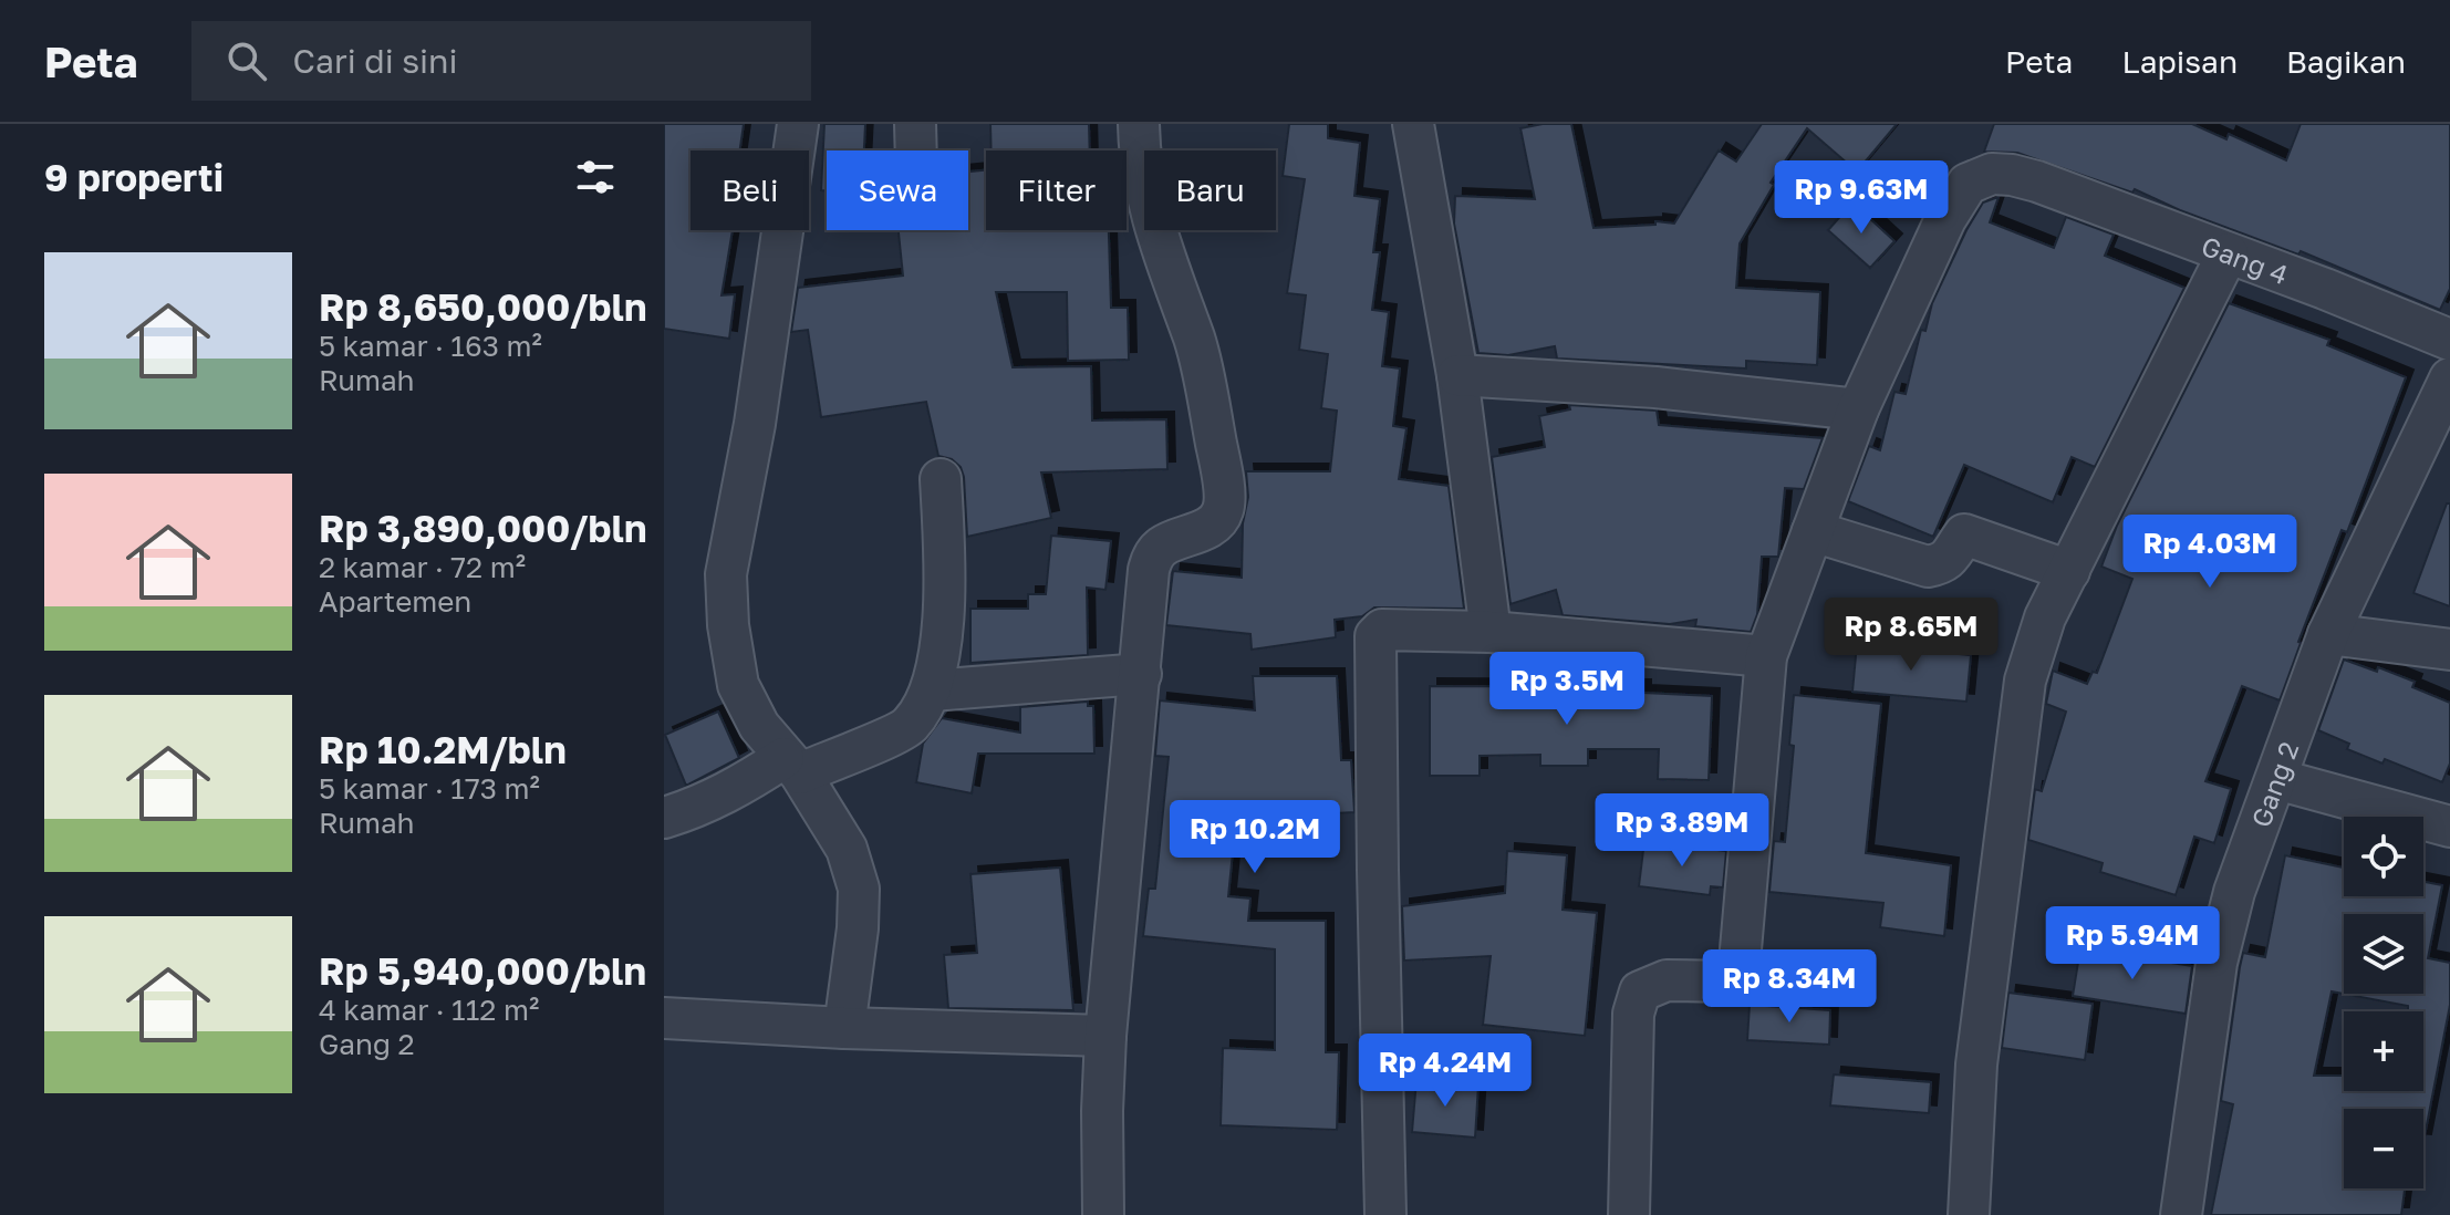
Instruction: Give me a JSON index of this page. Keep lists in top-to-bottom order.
{
  "streets": {
    "street": ["Gang 4", "Gang 2"]
  },
  "page": {
    "header": "Peta",
    "search": "Cari di sini",
    "nav": ["Peta", "Lapisan", "Bagikan"],
    "heading": "9 properti",
    "chip": [
      "Beli",
      "Sewa",
      "Filter",
      "Baru"
    ],
    "price": [
      "Rp 9.63M",
      "Rp 4.03M",
      "Rp 8.65M",
      "Rp 3.5M",
      "Rp 3.89M",
      "Rp 10.2M",
      "Rp 5.94M",
      "Rp 8.34M",
      "Rp 4.24M"
    ],
    "list": [
      {
        "name": "Rp 8,650,000/bln",
        "note": "5 kamar · 163 m² · Rumah"
      },
      {
        "name": "Rp 3,890,000/bln",
        "note": "2 kamar · 72 m² · Apartemen"
      },
      {
        "name": "Rp 10.2M/bln",
        "note": "5 kamar · 173 m² · Rumah"
      },
      {
        "name": "Rp 5,940,000/bln",
        "note": "4 kamar · 112 m² · Gang 2"
      }
    ],
    "map_buttons": ["+", "−"]
  }
}
